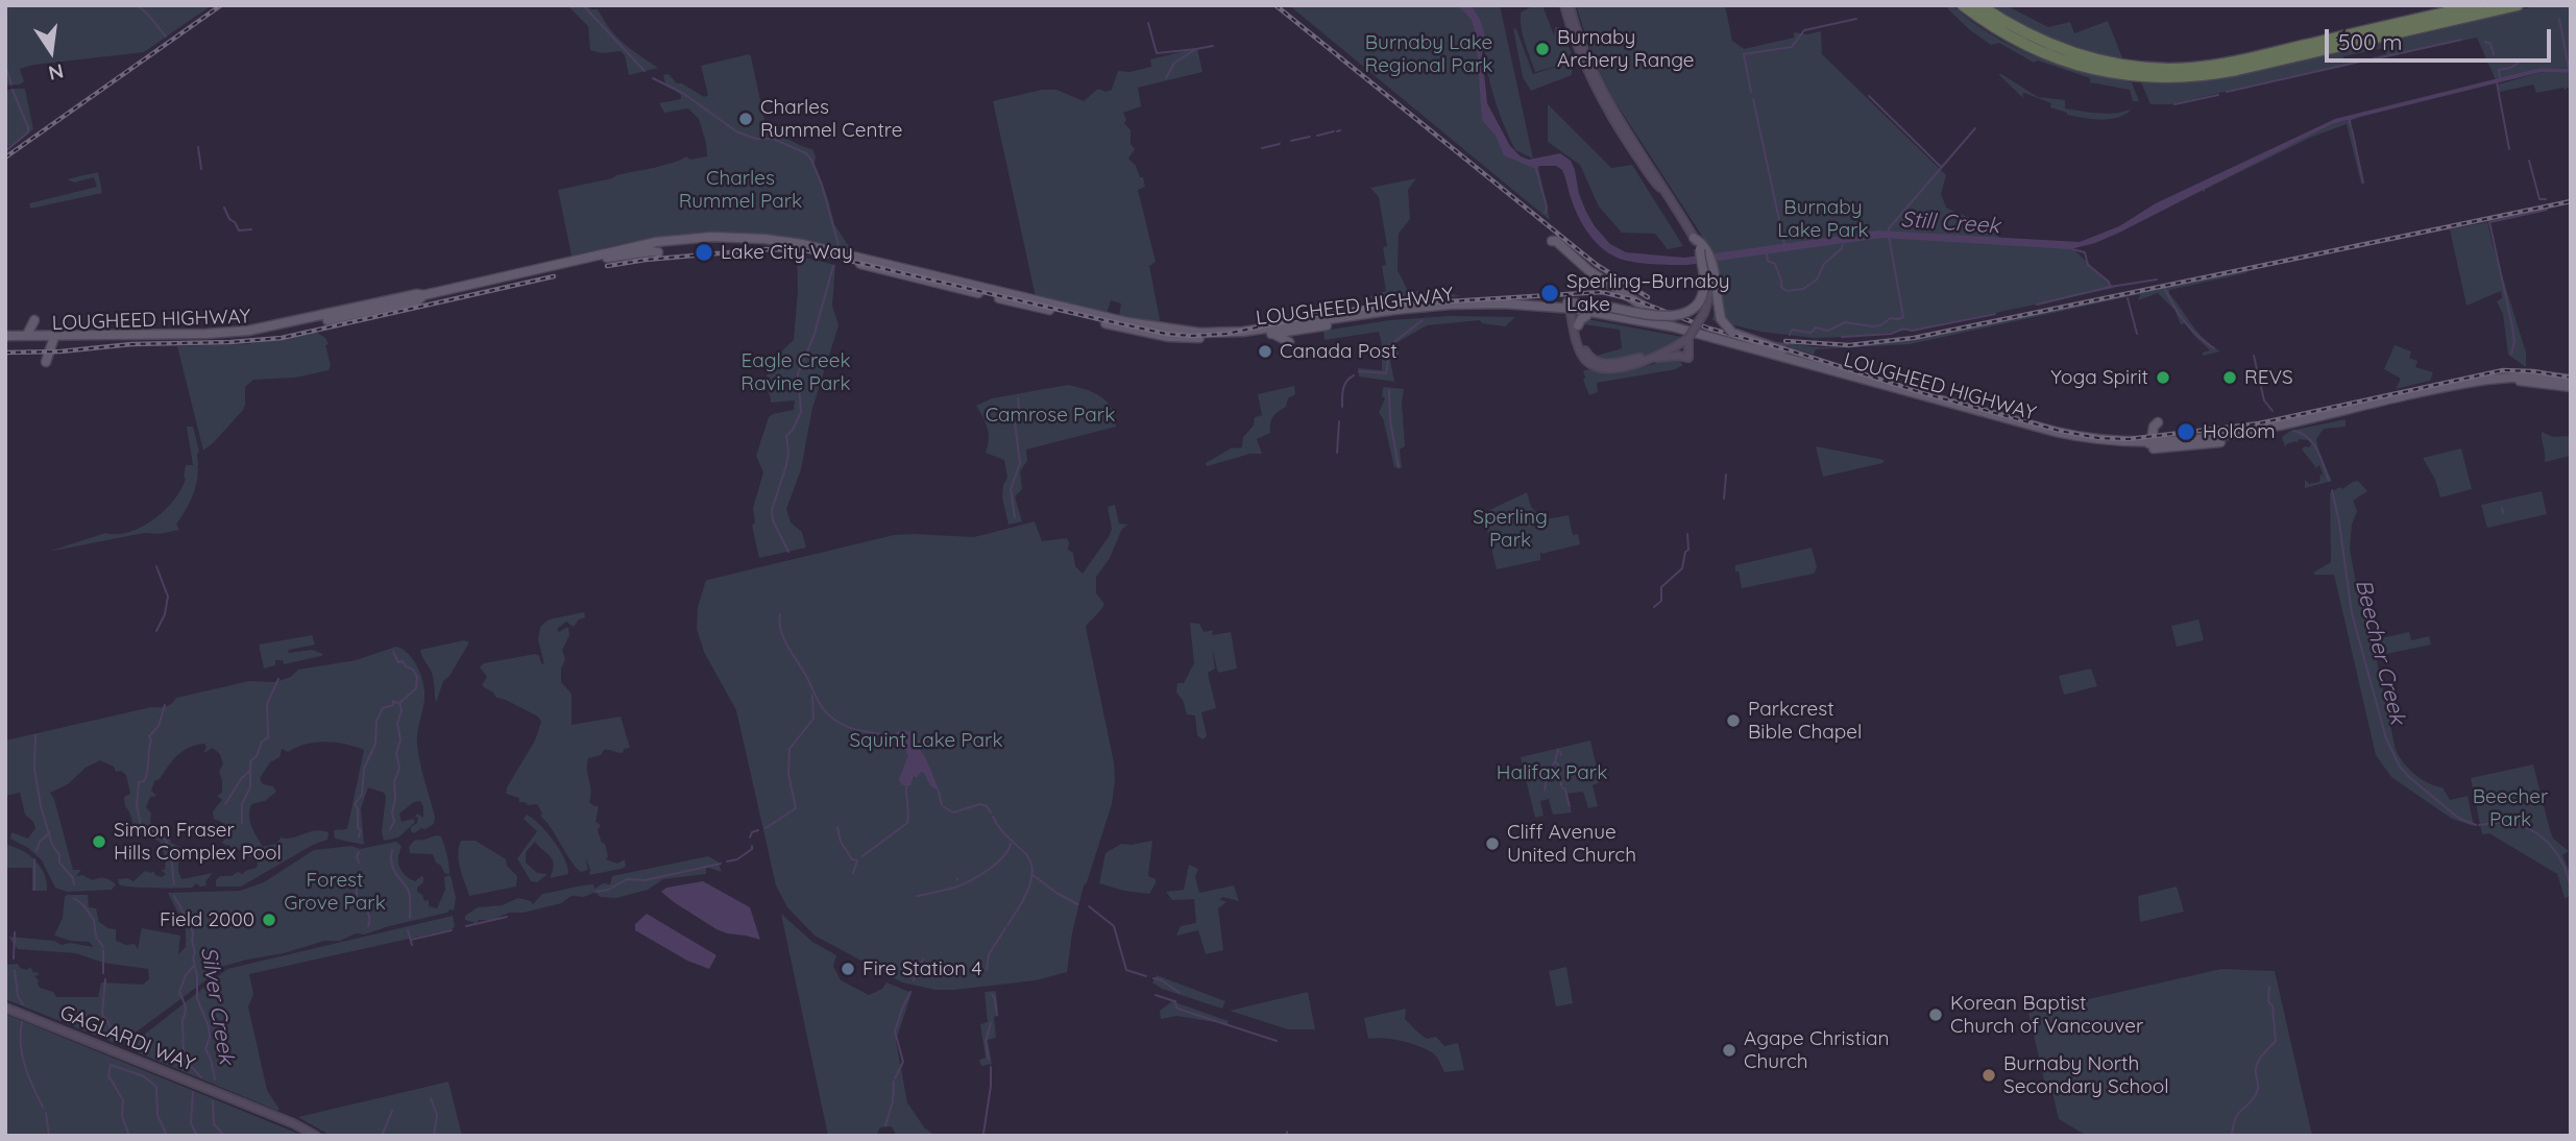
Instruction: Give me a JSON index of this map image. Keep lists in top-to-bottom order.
{
  "streets": {
    "main road": ["LOUGHEED HIGHWAY", "GAGLARDI WAY"]
  },
  "water": ["Still Creek", "Beecher Creek", "Silver Creek"],
  "parks": [
    "Burnaby Lake Regional Park",
    "Charles Rummel Park",
    "Burnaby Lake Park",
    "Eagle Creek Ravine Park",
    "Camrose Park",
    "Sperling Park",
    "Squint Lake Park",
    "Halifax Park",
    "Beecher Park",
    "Forest Grove Park"
  ],
  "places": [
    "Burnaby Archery Range",
    "Charles Rummel Centre",
    "Lake City Way",
    "Sperling–Burnaby Lake",
    "Canada Post",
    "Yoga Spirit",
    "REVS",
    "Holdom",
    "Parkcrest Bible Chapel",
    "Simon Fraser Hills Complex Pool",
    "Cliff Avenue United Church",
    "Field 2000",
    "Fire Station 4",
    "Korean Baptist Church of Vancouver",
    "Agape Christian Church",
    "Burnaby North Secondary School"
  ],
  "scale_bar": "500 m",
  "north": "bottom"
}
